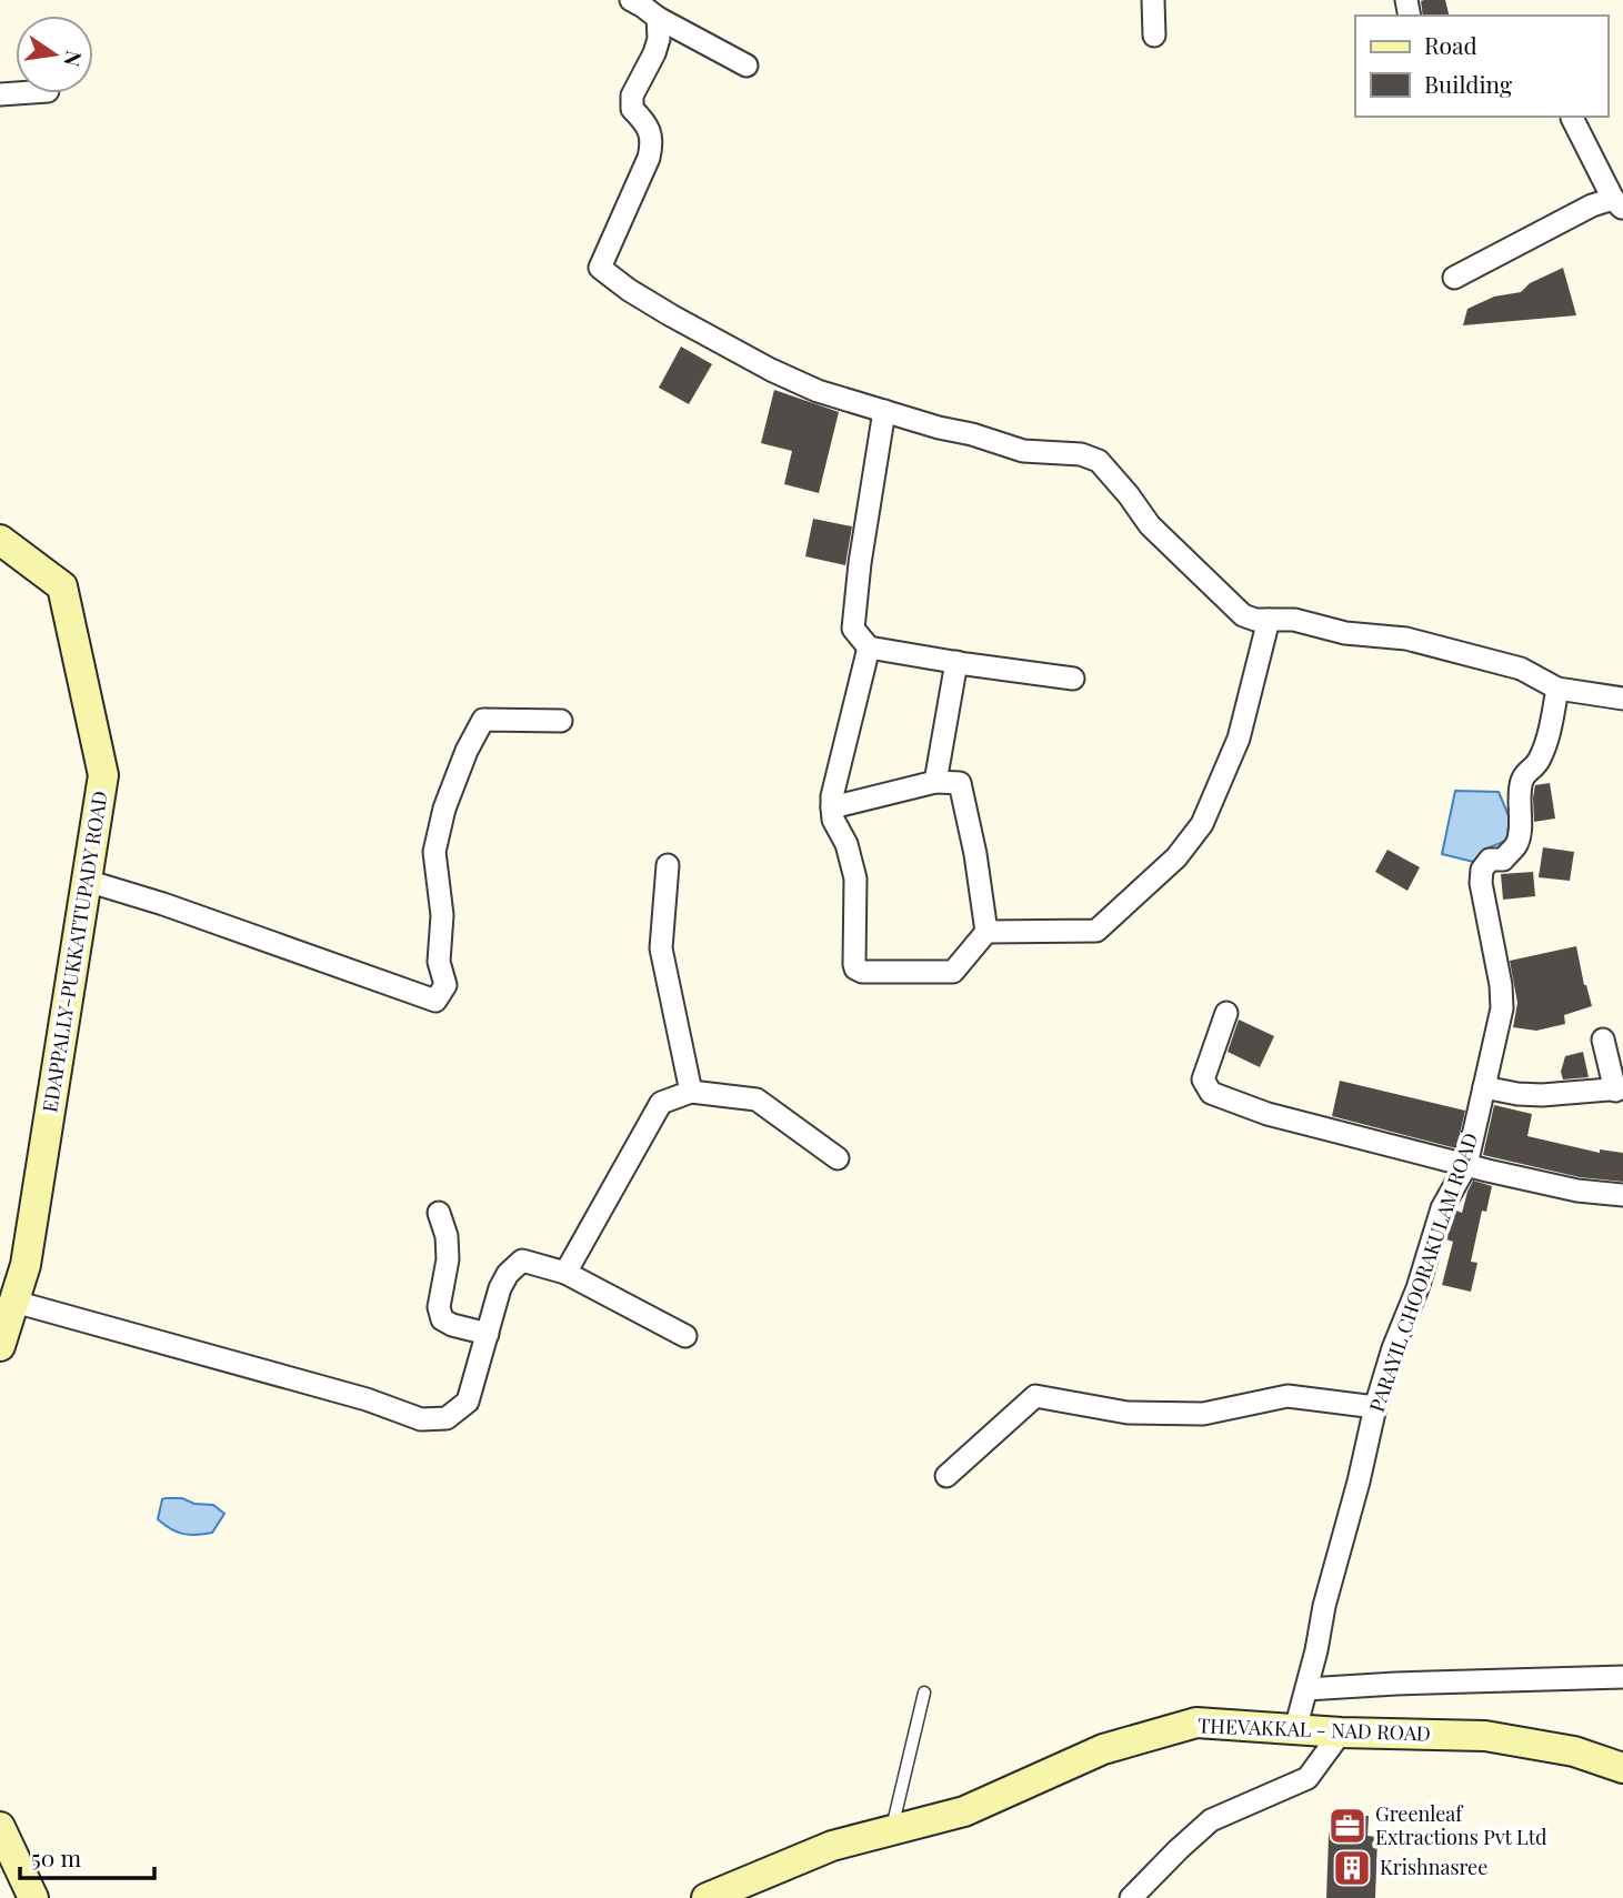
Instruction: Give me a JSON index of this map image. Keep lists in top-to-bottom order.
{
  "streets": {
    "main road": ["EDAPPALLY-PUKKATTUPADY ROAD", "THEVAKKAL - NAD ROAD"],
    "street": ["PARAYIL CHOORAKULAM ROAD"]
  },
  "crossings": [
    ["PARAYIL CHOORAKULAM ROAD", "THEVAKKAL - NAD ROAD"]
  ],
  "places": {
    "office": ["Greenleaf Extractions Pvt Ltd"],
    "building": ["Krishnasree"]
  },
  "legend": ["Road", "Building"],
  "scale_bar": "50 m",
  "north": "right"
}
